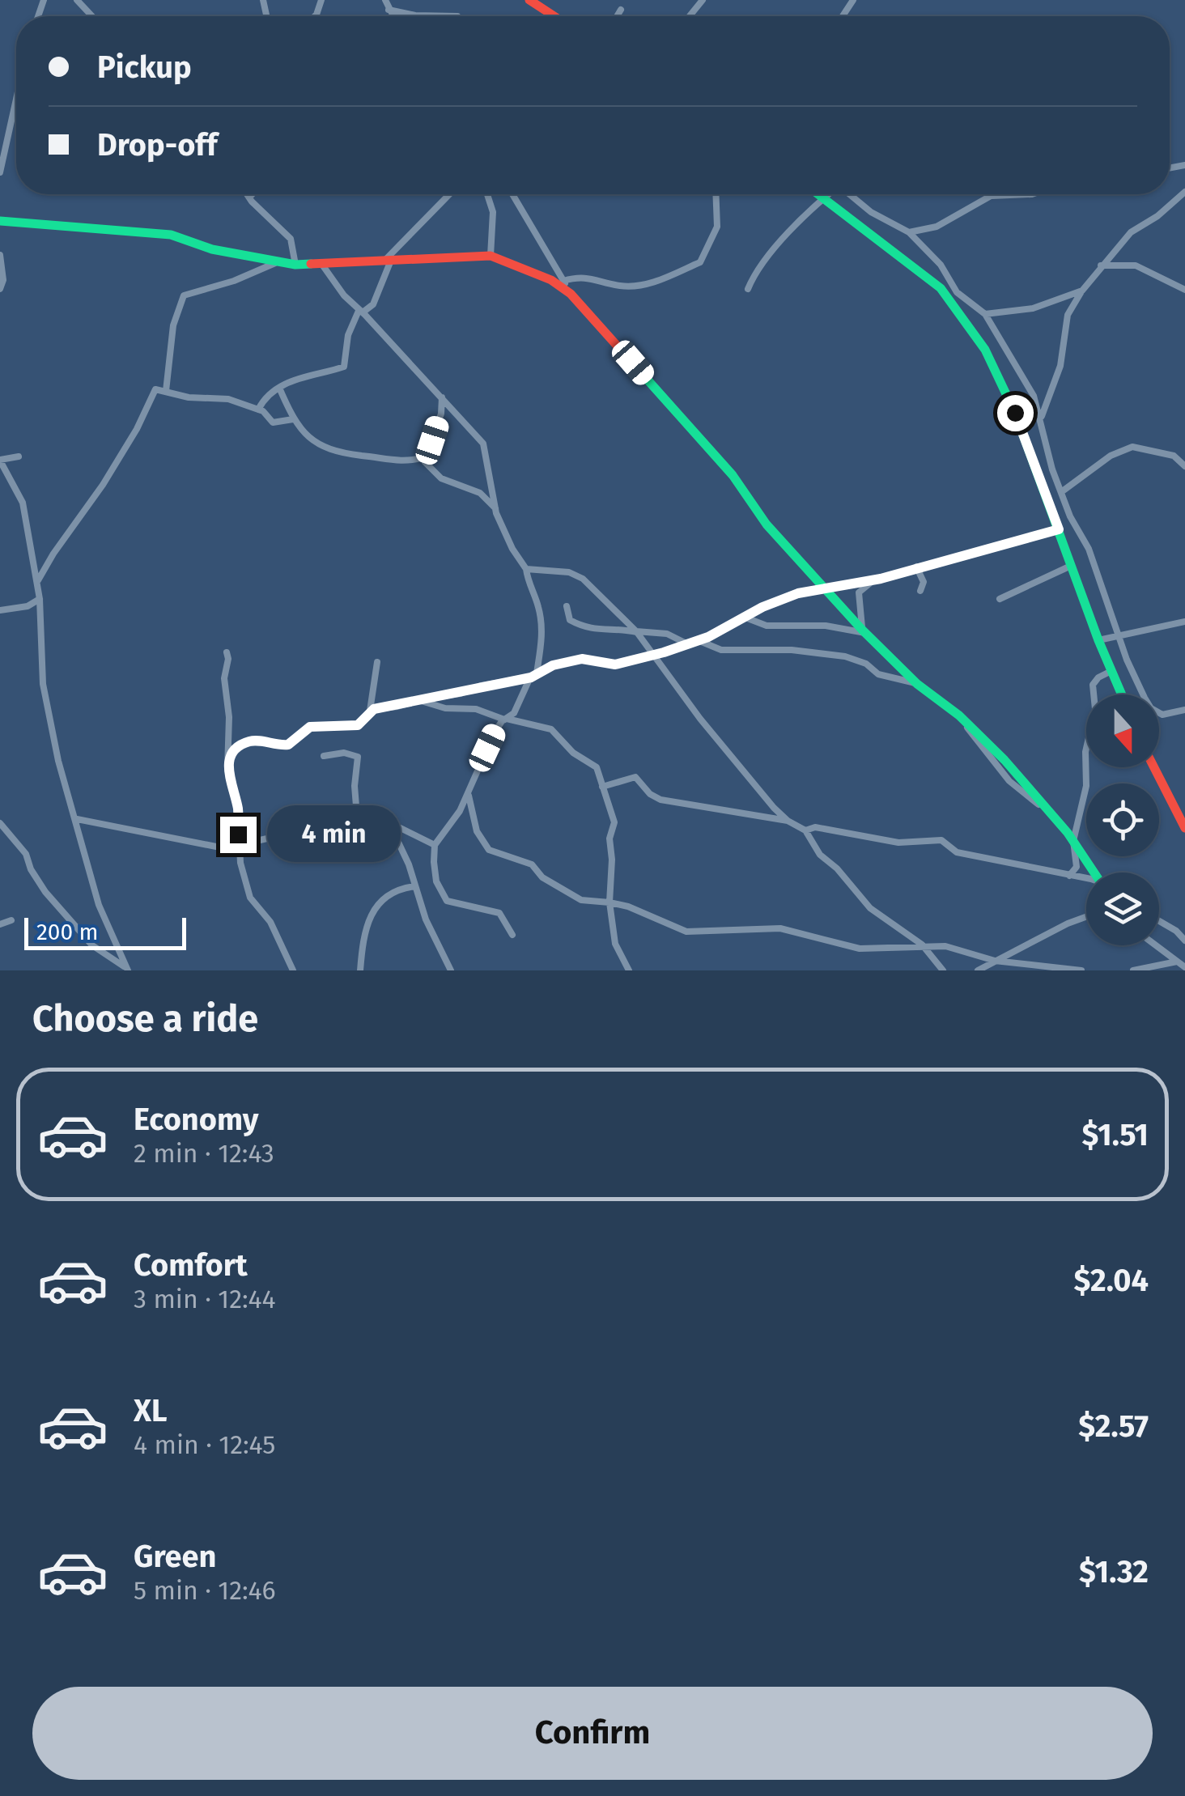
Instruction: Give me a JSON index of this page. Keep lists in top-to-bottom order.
{
  "scale_bar": "200 m",
  "north": "bottom",
  "page": {
    "banner": ["Pickup", "Drop-off"],
    "bubble": "4 min",
    "scale": "200 m",
    "heading": "Choose a ride",
    "list": [
      {
        "name": "Economy",
        "note": "2 min · 12:43",
        "value": "$1.51"
      },
      {
        "name": "Comfort",
        "note": "3 min · 12:44",
        "value": "$2.04"
      },
      {
        "name": "XL",
        "note": "4 min · 12:45",
        "value": "$2.57"
      },
      {
        "name": "Green",
        "note": "5 min · 12:46",
        "value": "$1.32"
      }
    ],
    "buttons": "Confirm"
  }
}
